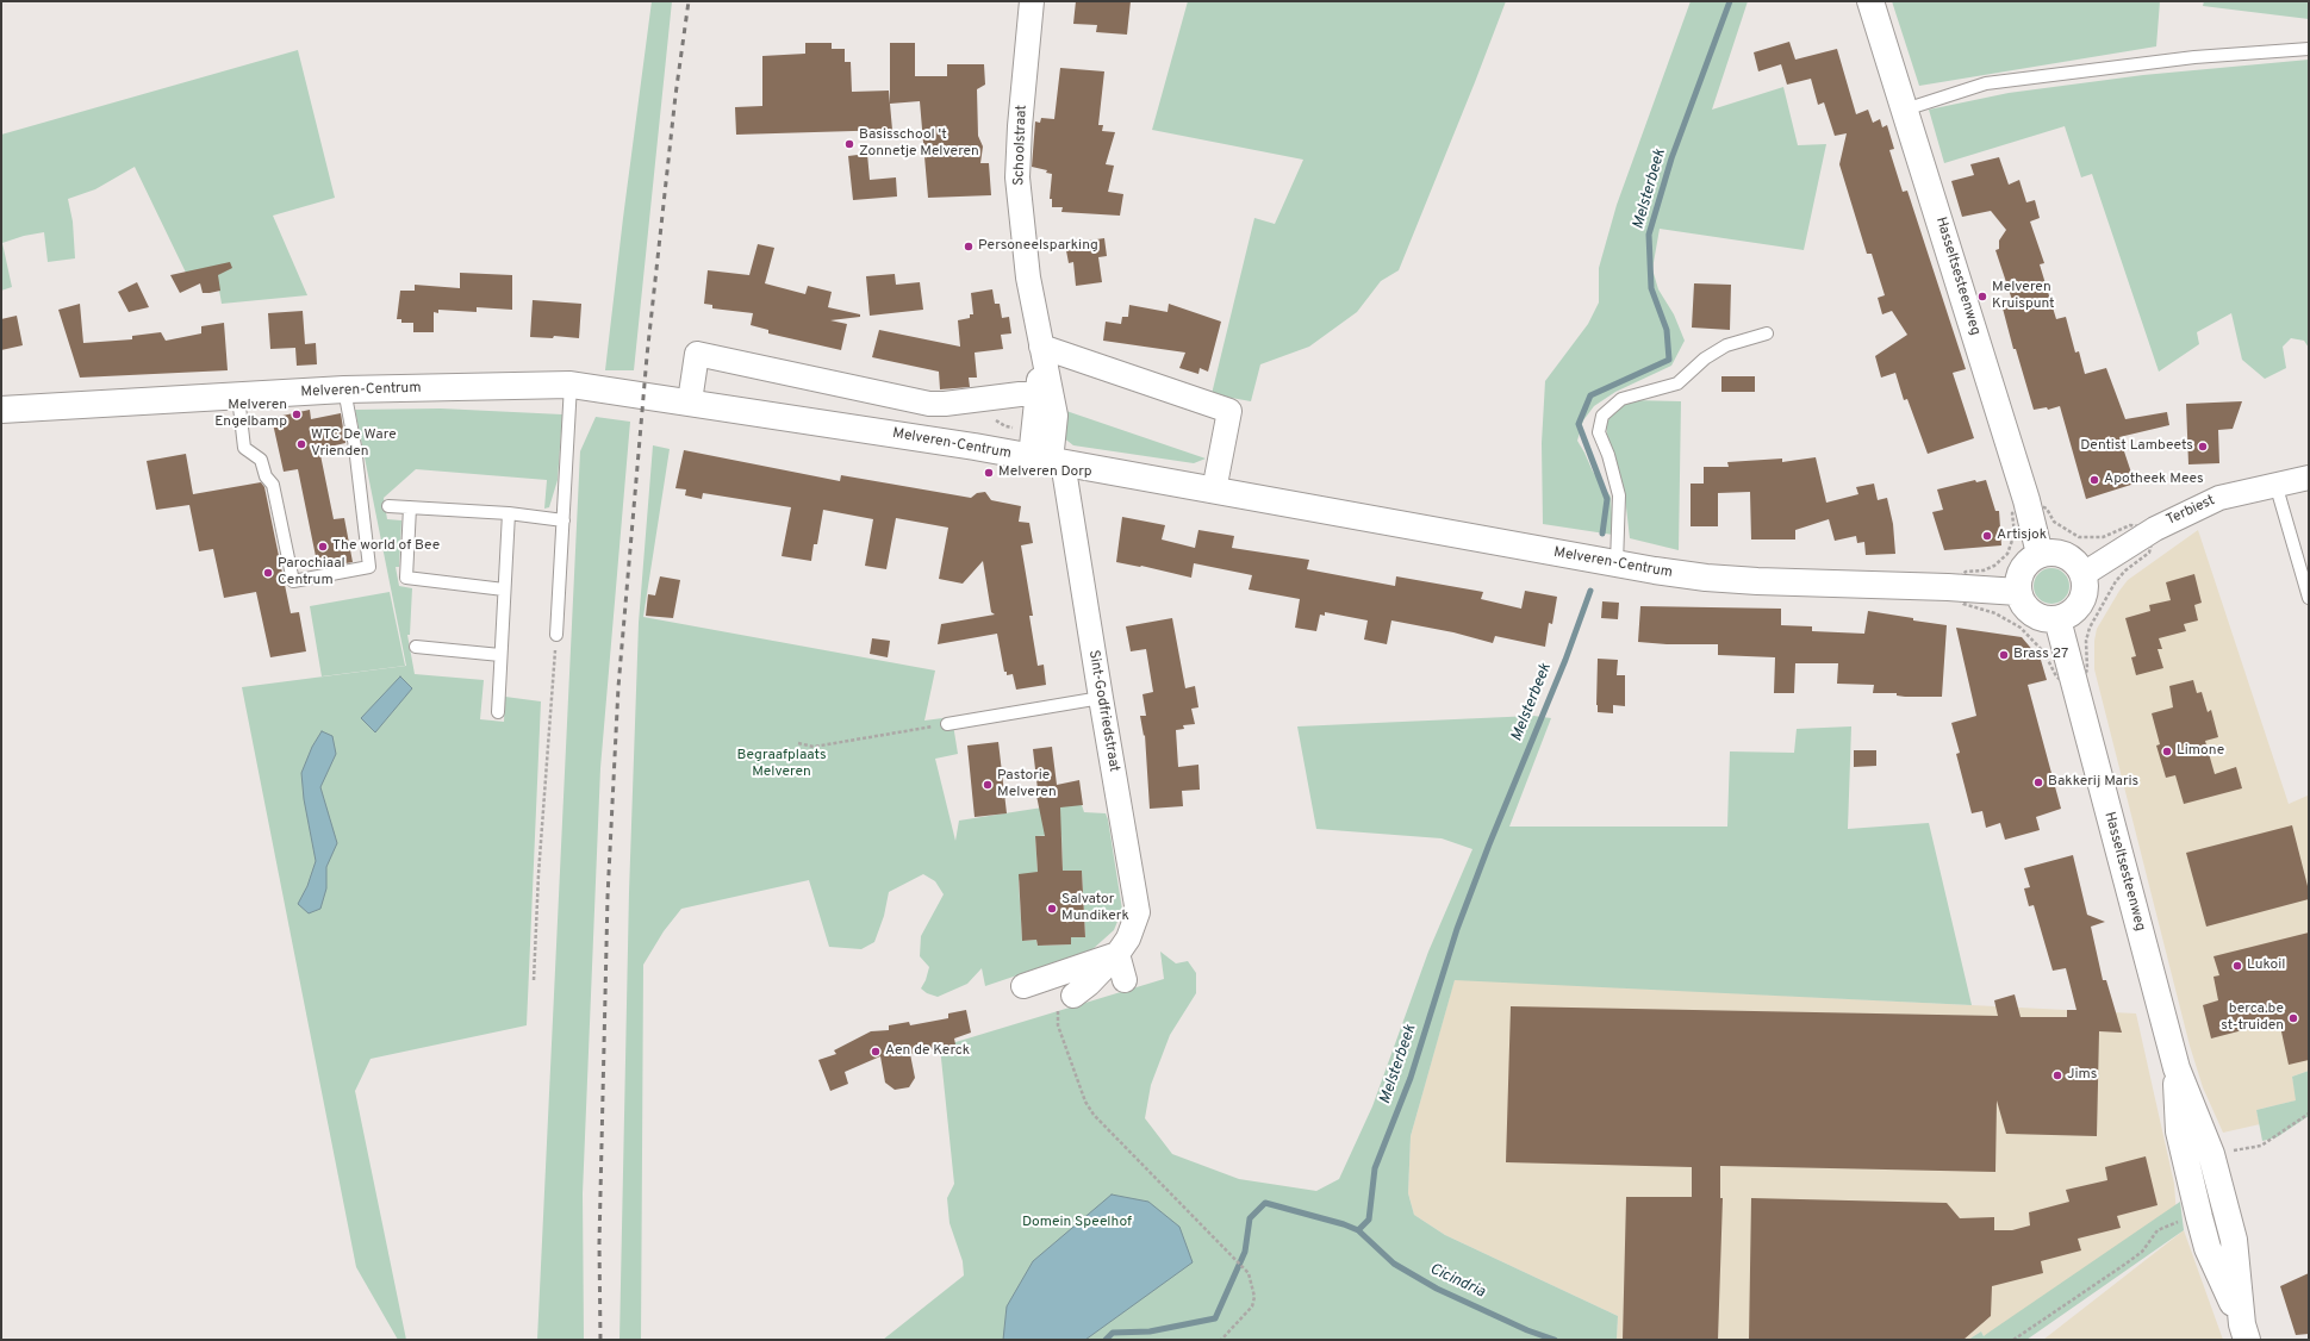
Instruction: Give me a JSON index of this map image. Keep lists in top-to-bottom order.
{
  "streets": {
    "main road": ["Hasseltsesteenweg", "Melveren-Centrum"],
    "street": ["Schoolstraat", "Terbiest", "Sint-Godfriedstraat"]
  },
  "crossings": [
    ["Schoolstraat", "Melveren-Centrum"],
    ["Schoolstraat", "Sint-Godfriedstraat"],
    ["Hasseltsesteenweg", "Melveren-Centrum"],
    ["Hasseltsesteenweg", "Terbiest"],
    ["Melveren-Centrum", "Terbiest"],
    ["Melveren-Centrum", "Sint-Godfriedstraat"]
  ],
  "water": ["Melsterbeek", "Cicindria"],
  "parks": ["Begraafplaats Melveren", "Domein Speelhof"],
  "places": [
    "Basisschool 't Zonnetje Melveren",
    "Personeelsparking",
    "Melveren Kruispunt",
    "Melveren Engelbamp",
    "WTC De Ware Vrienden",
    "Dentist Lambeets",
    "Melveren Dorp",
    "Apotheek Mees",
    "Artisjok",
    "The world of Bee",
    "Parochiaal Centrum",
    "Brass 27",
    "Limone",
    "Bakkerij Maris",
    "Pastorie Melveren",
    "Salvator Mundikerk",
    "Lukoil",
    "berca.be st-truiden",
    "Aen de Kerck",
    "Jims"
  ]
}
